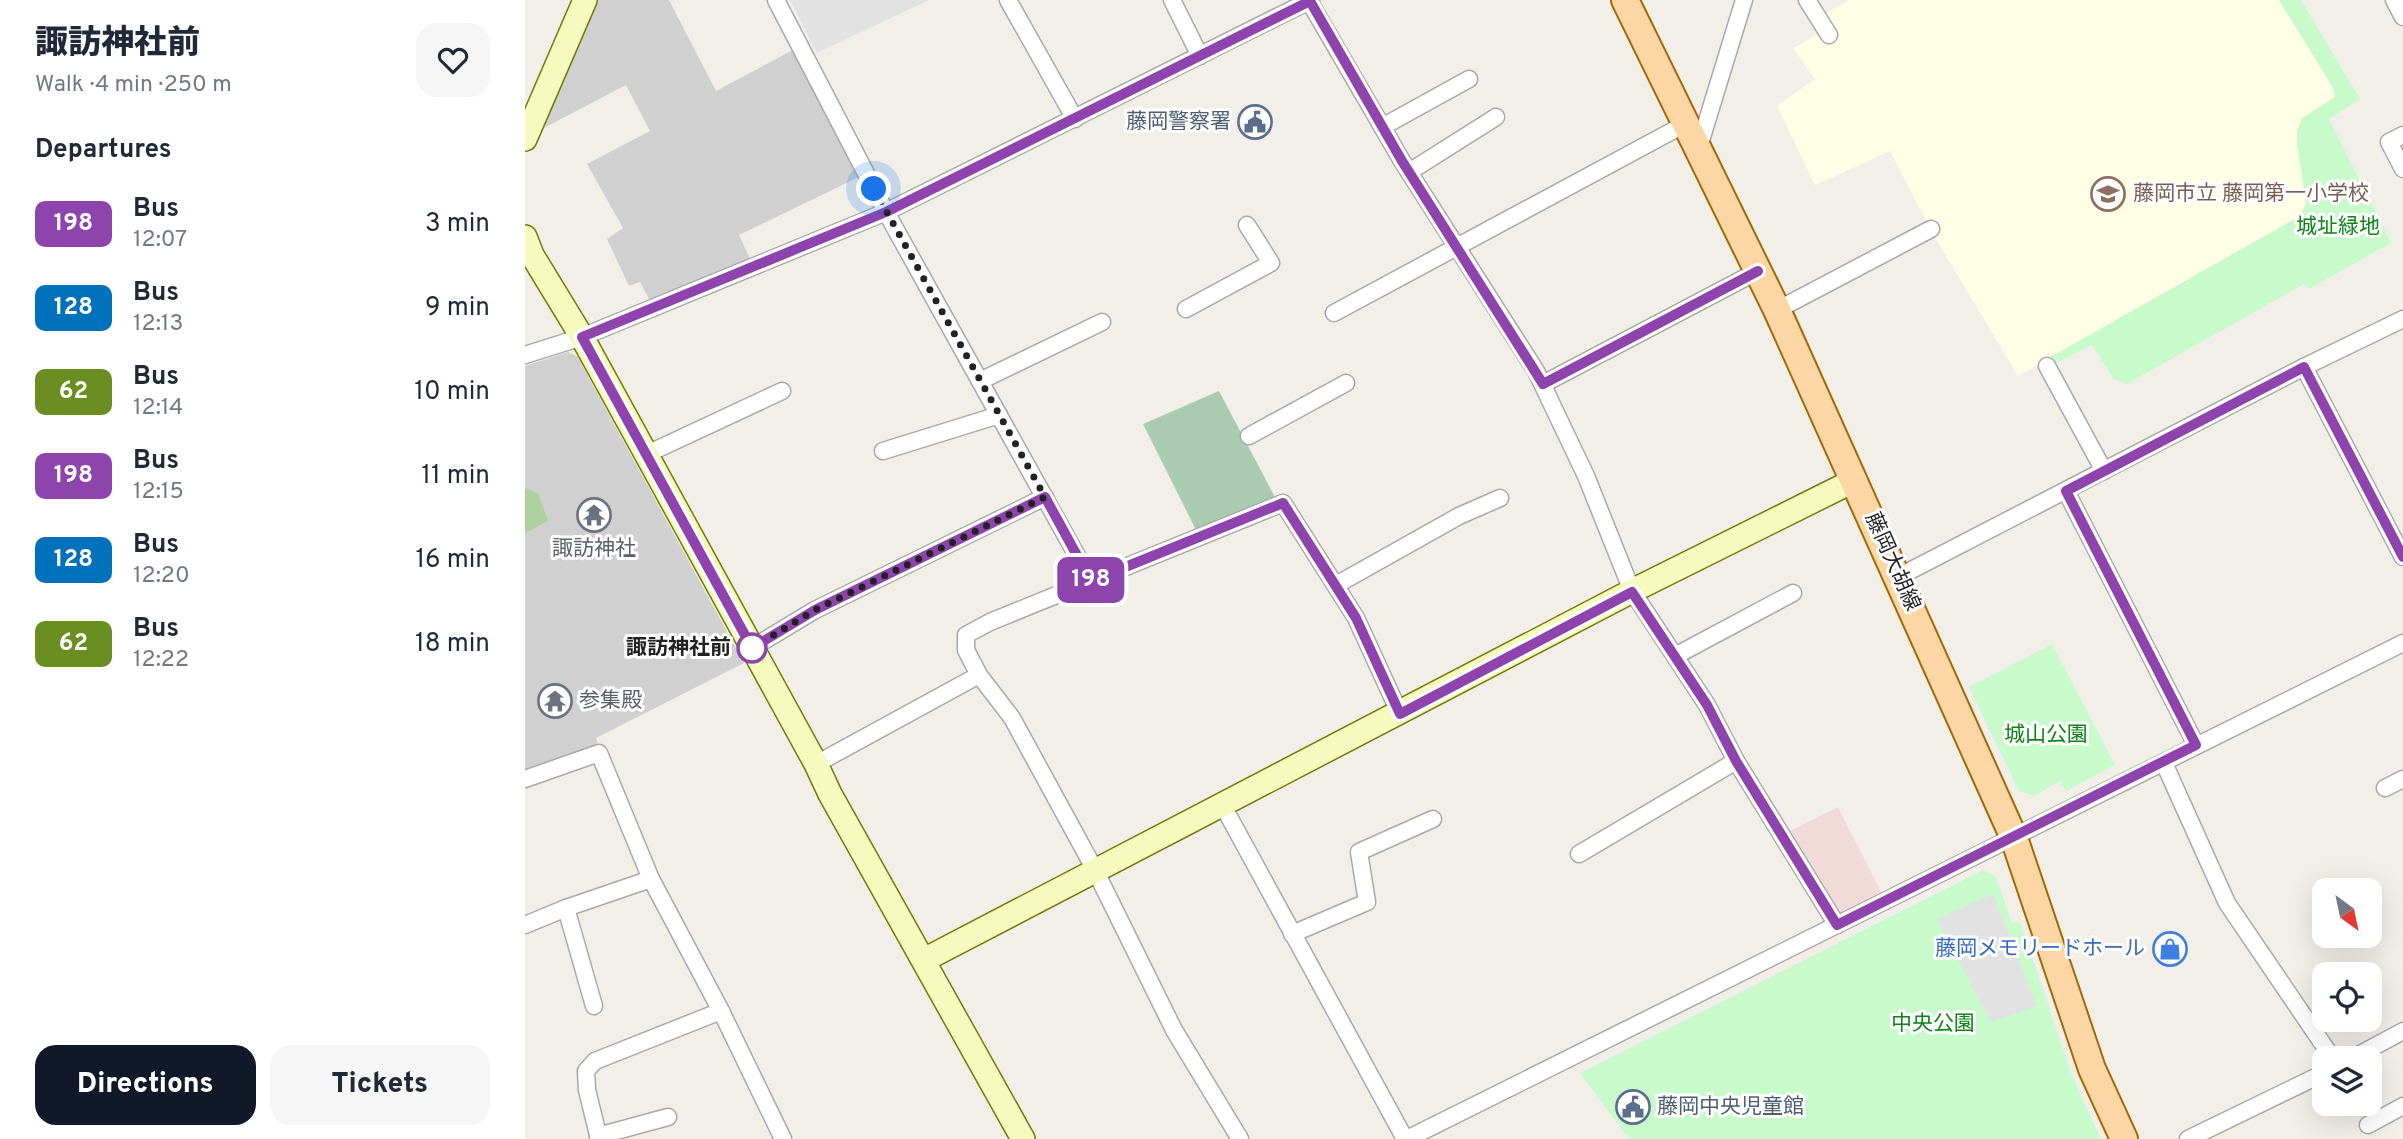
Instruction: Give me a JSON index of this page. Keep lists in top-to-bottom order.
{
  "streets": {
    "main road": ["藤岡大胡線"]
  },
  "parks": ["城址緑地", "城山公園", "中央公園"],
  "places": {
    "public building": ["藤岡警察署", "藤岡中央児童館"],
    "school or university": ["藤岡市立 藤岡第一小学校"],
    "temple": ["諏訪神社", "参集殿"],
    "other": ["諏訪神社前"],
    "shop": ["藤岡メモリードホール"]
  },
  "lines": ["bus line 198"],
  "north": "bottom right",
  "page": {
    "heading": [
      ["諏訪神社前", "Walk · 4 min · 250 m"],
      "Departures"
    ],
    "on_map": "198",
    "list": [
      {
        "mark": "198",
        "name": "Bus",
        "note": "12:07",
        "value": "3 min"
      },
      {
        "mark": "128",
        "name": "Bus",
        "note": "12:13",
        "value": "9 min"
      },
      {
        "mark": "62",
        "name": "Bus",
        "note": "12:14",
        "value": "10 min"
      },
      {
        "mark": "198",
        "name": "Bus",
        "note": "12:15",
        "value": "11 min"
      },
      {
        "mark": "128",
        "name": "Bus",
        "note": "12:20",
        "value": "16 min"
      },
      {
        "mark": "62",
        "name": "Bus",
        "note": "12:22",
        "value": "18 min"
      }
    ],
    "buttons": ["Directions", "Tickets"]
  }
}
